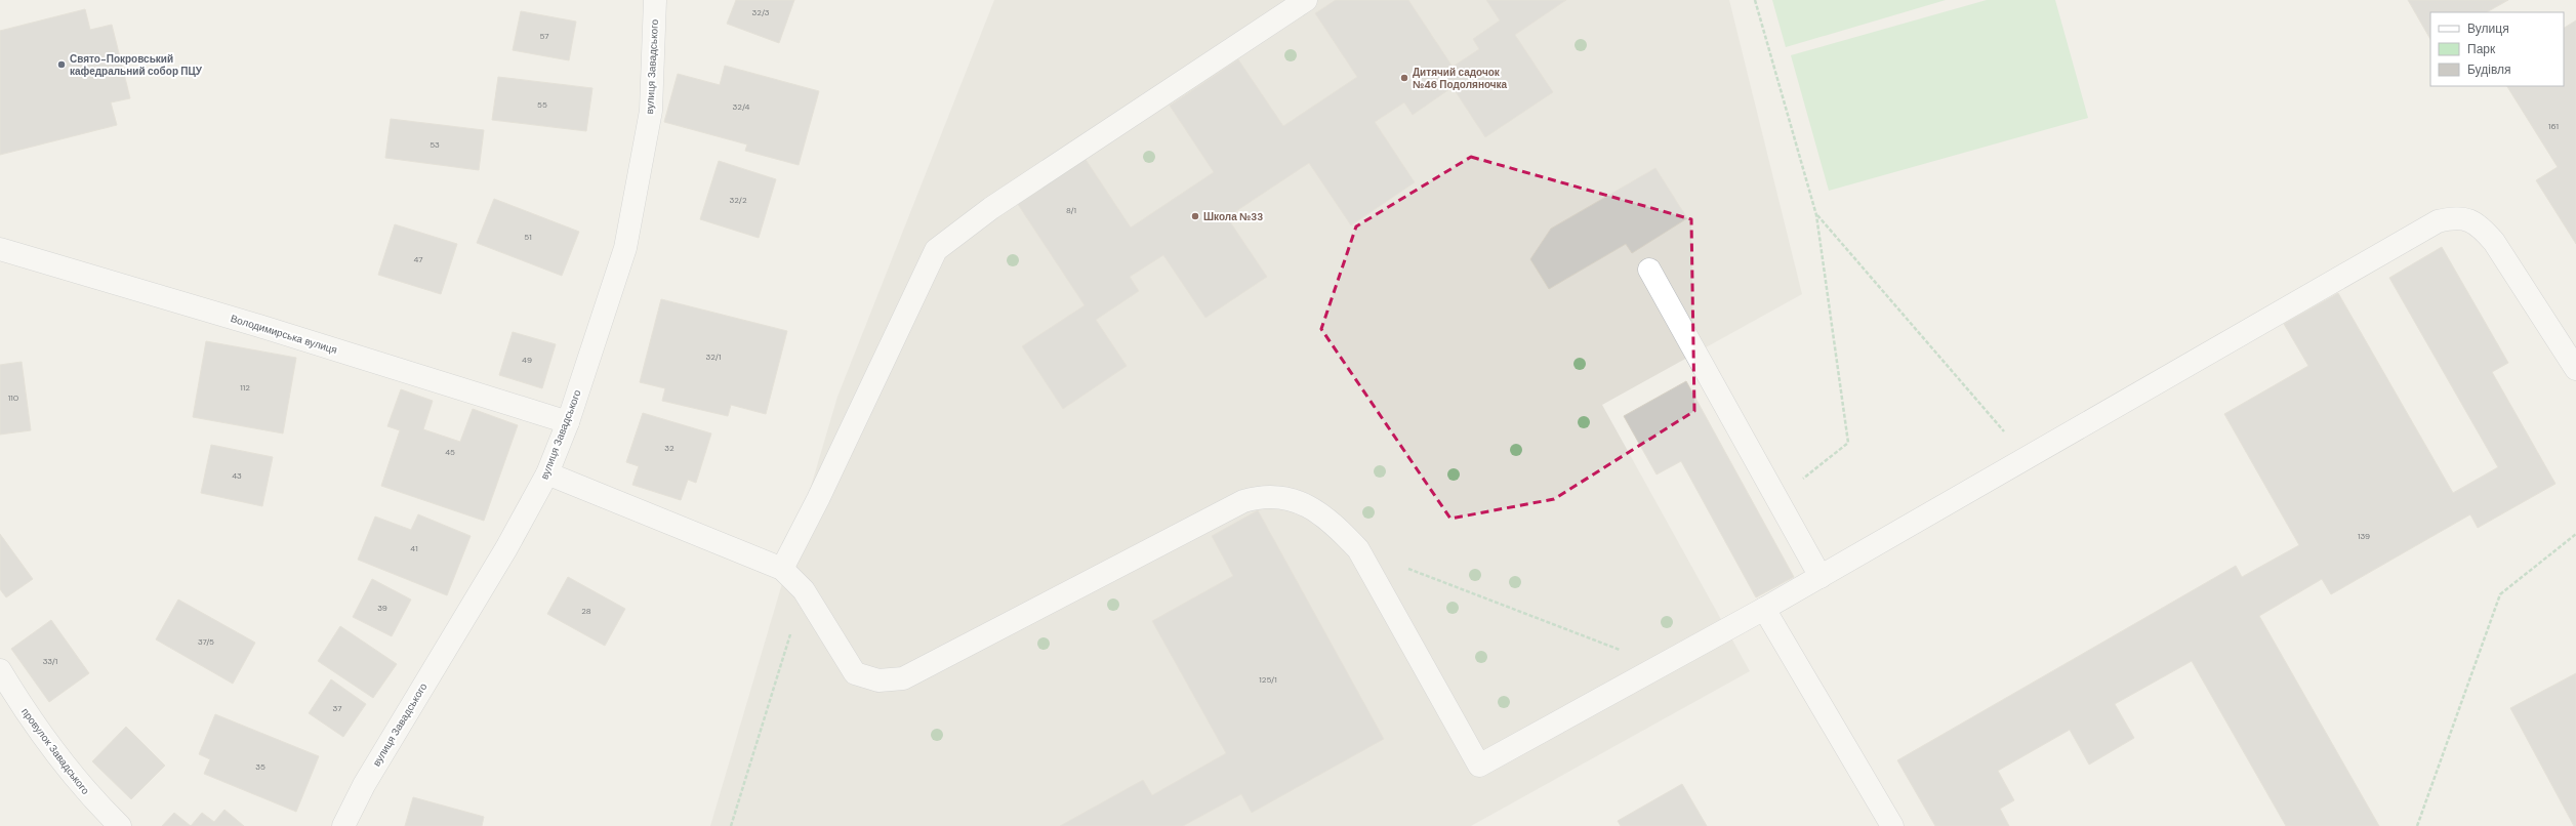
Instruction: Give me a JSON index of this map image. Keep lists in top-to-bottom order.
{
  "streets": {
    "street": ["вулиця Завадського", "Володимирська вулиця", "провулок Завадського"]
  },
  "crossings": [
    ["вулиця Завадського", "Володимирська вулиця"]
  ],
  "places": ["Свято-Покровський кафедральний собор ПЦУ", "Дитячий садочок №46 Подоляночка", "Школа №33"],
  "house_numbers": [
    "32/3",
    "57",
    "55",
    "32/4",
    "161",
    "53",
    "32/2",
    "8/1",
    "51",
    "47",
    "32/1",
    "49",
    "112",
    "110",
    "32",
    "45",
    "43",
    "139",
    "41",
    "39",
    "28",
    "37/5",
    "33/1",
    "125/1",
    "37",
    "35"
  ],
  "legend": ["Вулиця", "Парк", "Будівля"]
}
